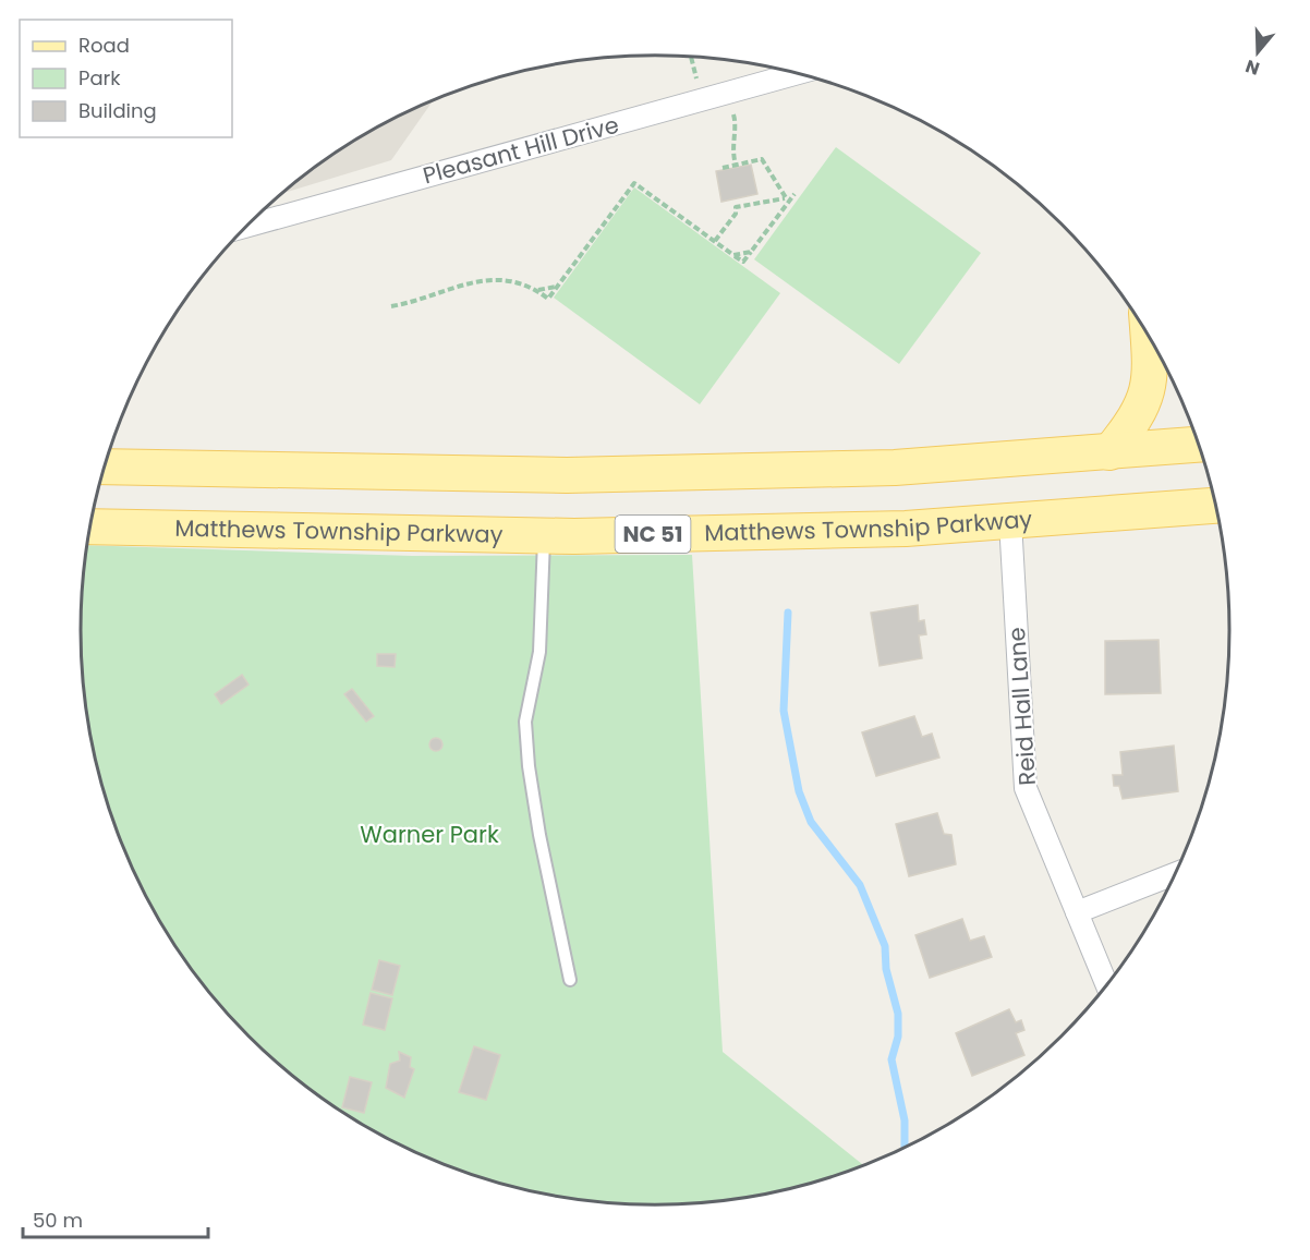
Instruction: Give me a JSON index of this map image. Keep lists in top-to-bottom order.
{
  "streets": {
    "main road": ["Matthews Township Parkway", "NC 51"],
    "street": ["Pleasant Hill Drive", "Reid Hall Lane"]
  },
  "crossings": [
    ["Matthews Township Parkway", "Reid Hall Lane"]
  ],
  "parks": ["Warner Park"],
  "legend": ["Road", "Park", "Building"],
  "scale_bar": "50 m",
  "north": "bottom"
}
